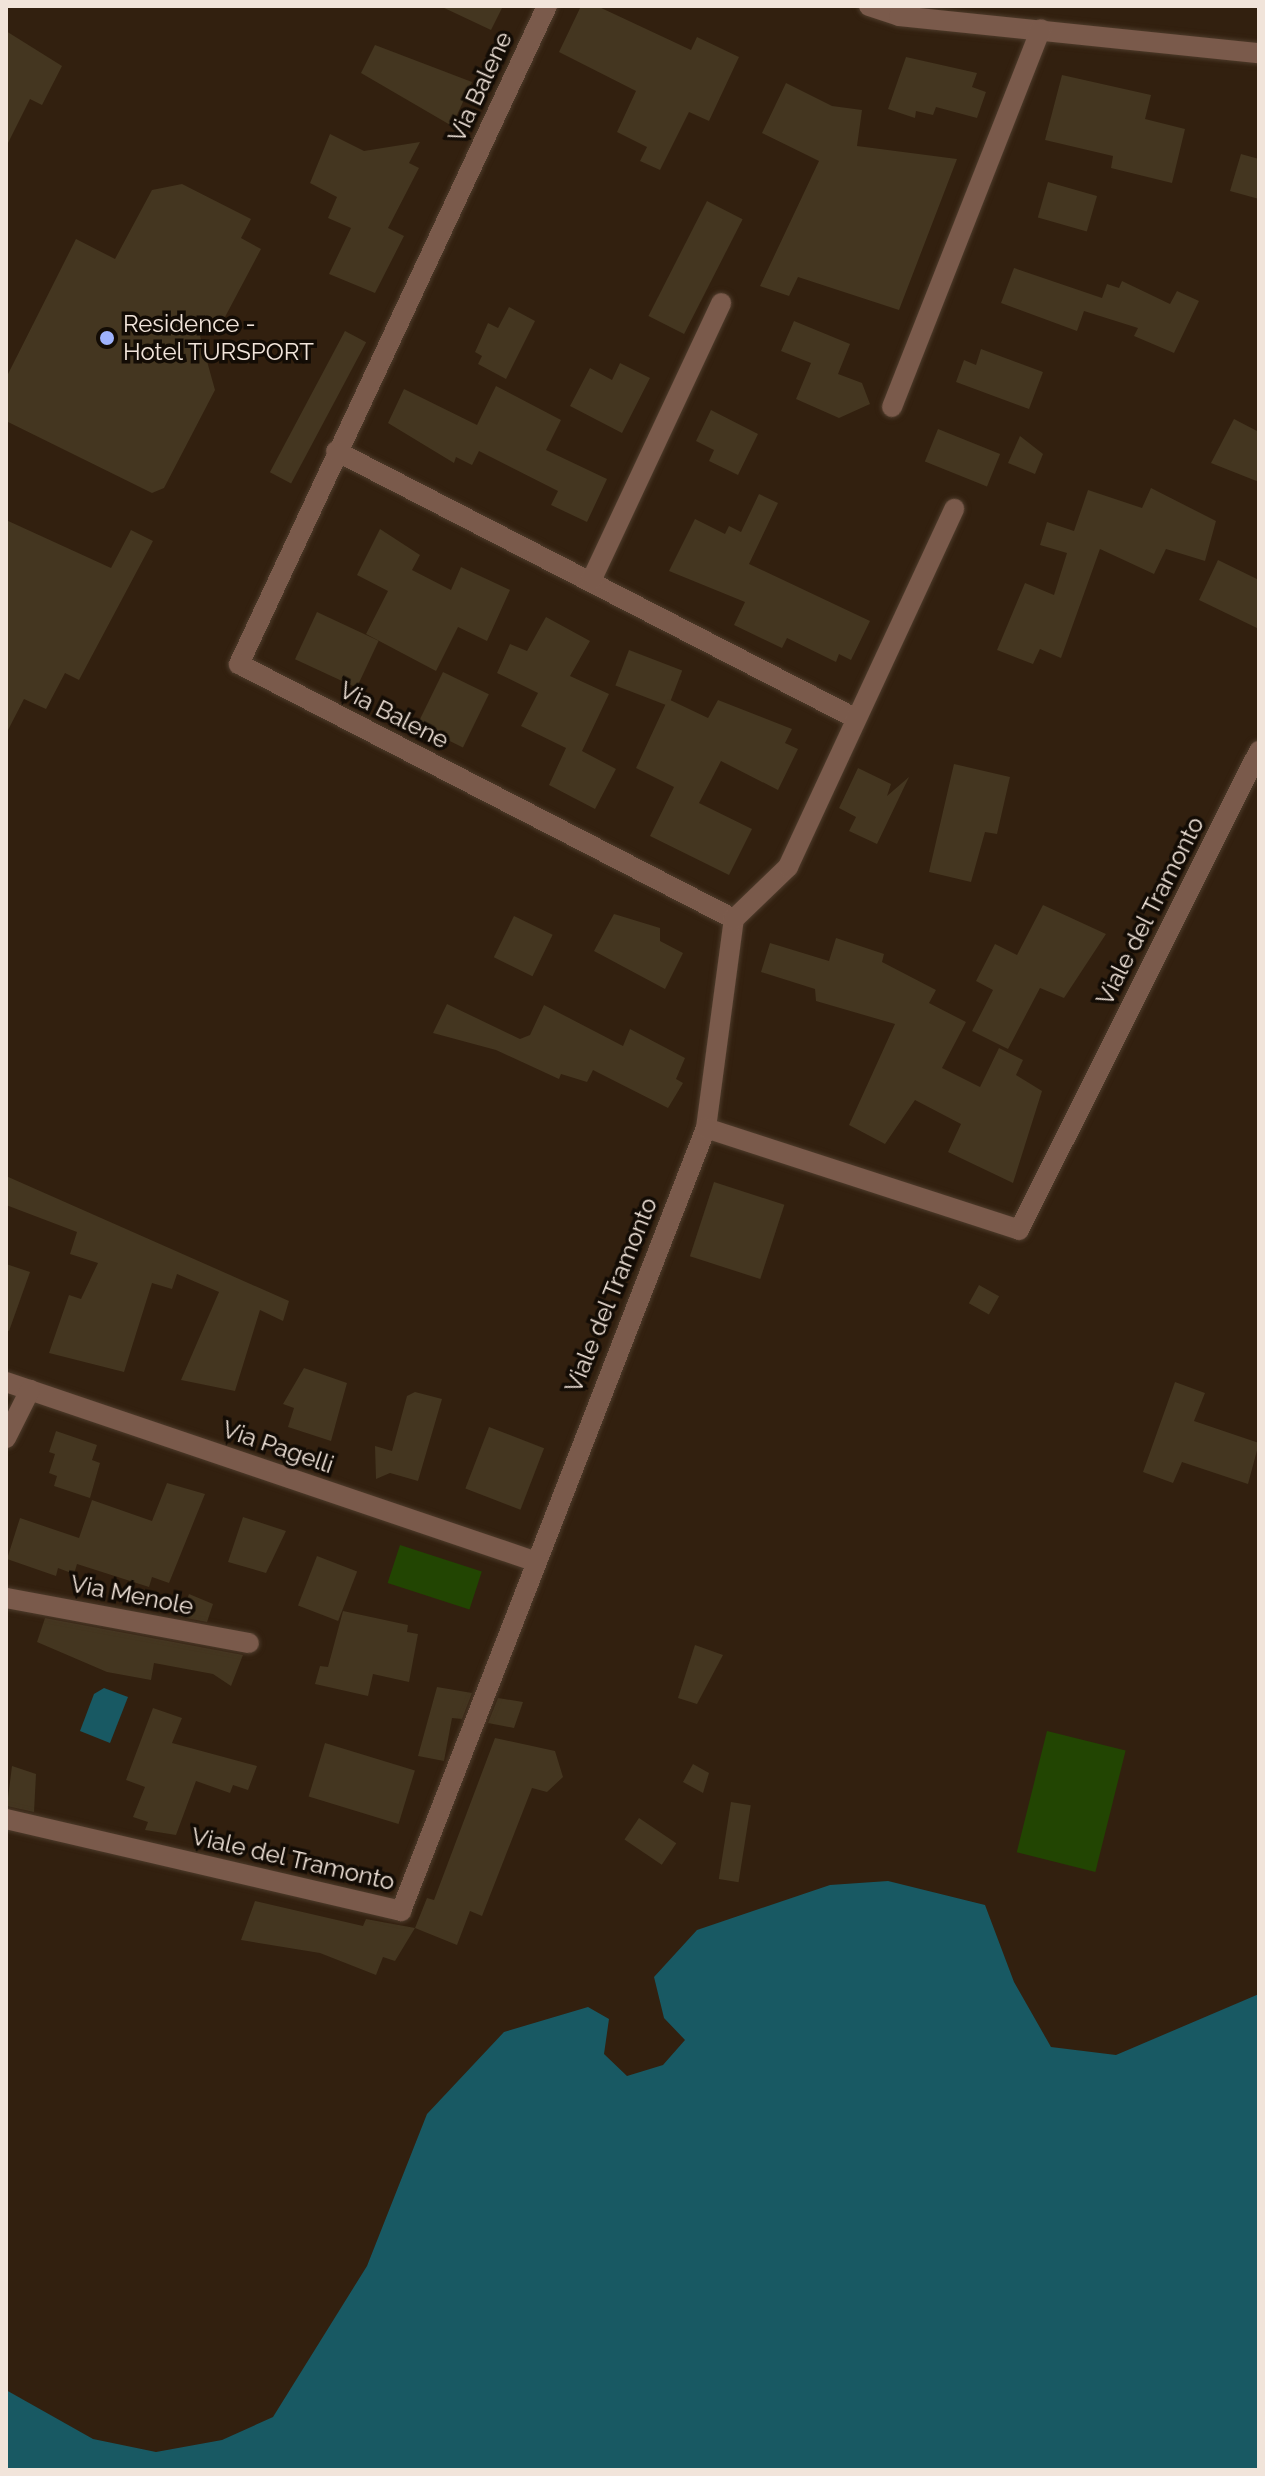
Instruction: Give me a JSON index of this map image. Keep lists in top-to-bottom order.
{
  "streets": {
    "street": [
      "Via Balene",
      "Viale del Tramonto",
      "Via Pagelli",
      "Via Menole"
    ]
  },
  "crossings": [
    ["Viale del Tramonto", "Via Pagelli"]
  ],
  "places": ["Residence - Hotel TURSPORT"]
}
